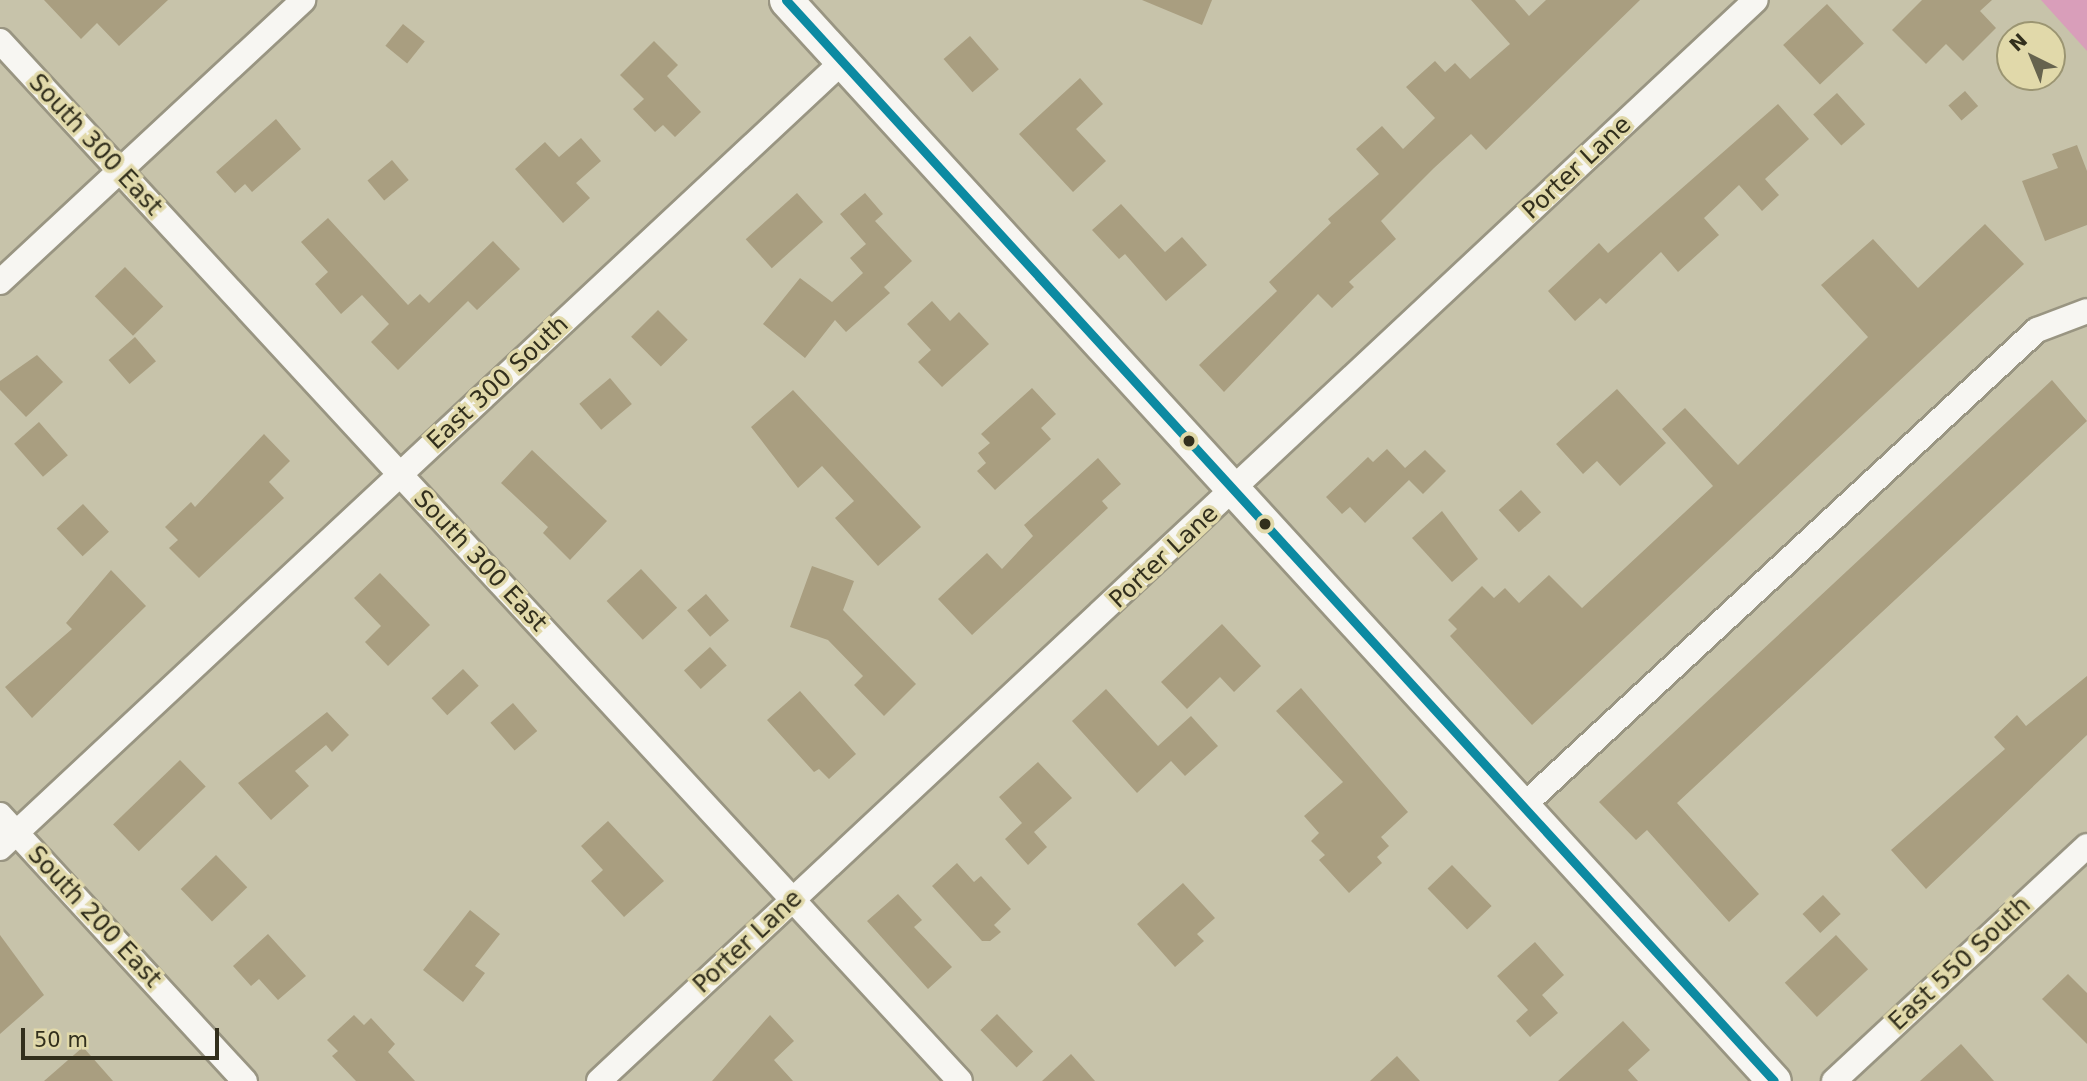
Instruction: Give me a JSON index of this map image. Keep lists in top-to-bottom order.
{
  "streets": {
    "street": [
      "South 300 East",
      "Porter Lane",
      "East 300 South",
      "South 200 East",
      "East 550 South"
    ]
  },
  "crossings": [
    ["South 300 East", "Porter Lane"],
    ["South 300 East", "East 300 South"],
    ["East 300 South", "South 200 East"]
  ],
  "scale_bar": "50 m",
  "north": "top left"
}
